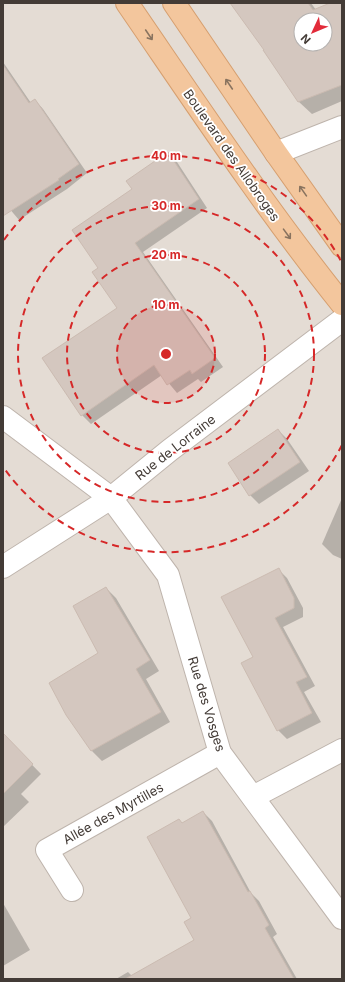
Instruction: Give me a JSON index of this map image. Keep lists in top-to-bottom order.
{
  "streets": {
    "main road": ["Boulevard des Allobroges"],
    "street": ["Rue de Lorraine", "Rue des Vosges", "Allée des Myrtilles"]
  },
  "crossings": [
    ["Rue de Lorraine", "Rue des Vosges"],
    ["Rue des Vosges", "Allée des Myrtilles"]
  ],
  "north": "bottom left",
  "rings": [
    "40 m",
    "30 m",
    "20 m",
    "10 m"
  ]
}
